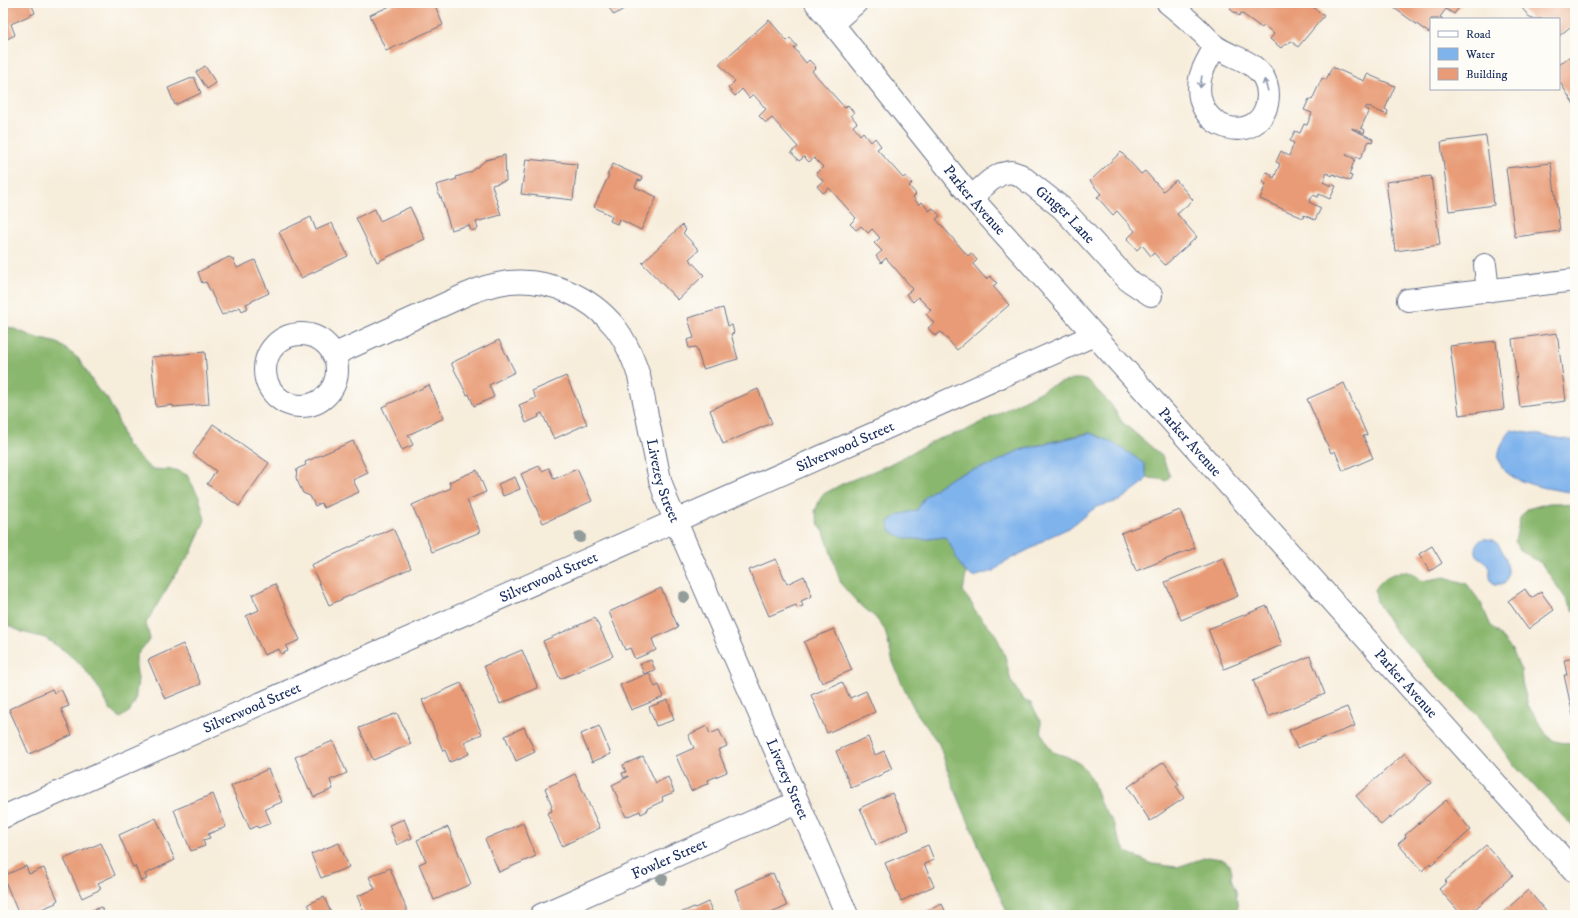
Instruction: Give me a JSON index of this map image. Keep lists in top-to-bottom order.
{
  "streets": {
    "street": [
      "Parker Avenue",
      "Ginger Lane",
      "Silverwood Street",
      "Livezey Street",
      "Fowler Street"
    ]
  },
  "crossings": [
    ["Parker Avenue", "Ginger Lane"],
    ["Parker Avenue", "Silverwood Street"],
    ["Silverwood Street", "Livezey Street"],
    ["Livezey Street", "Fowler Street"]
  ],
  "legend": ["Road", "Water", "Building"]
}
